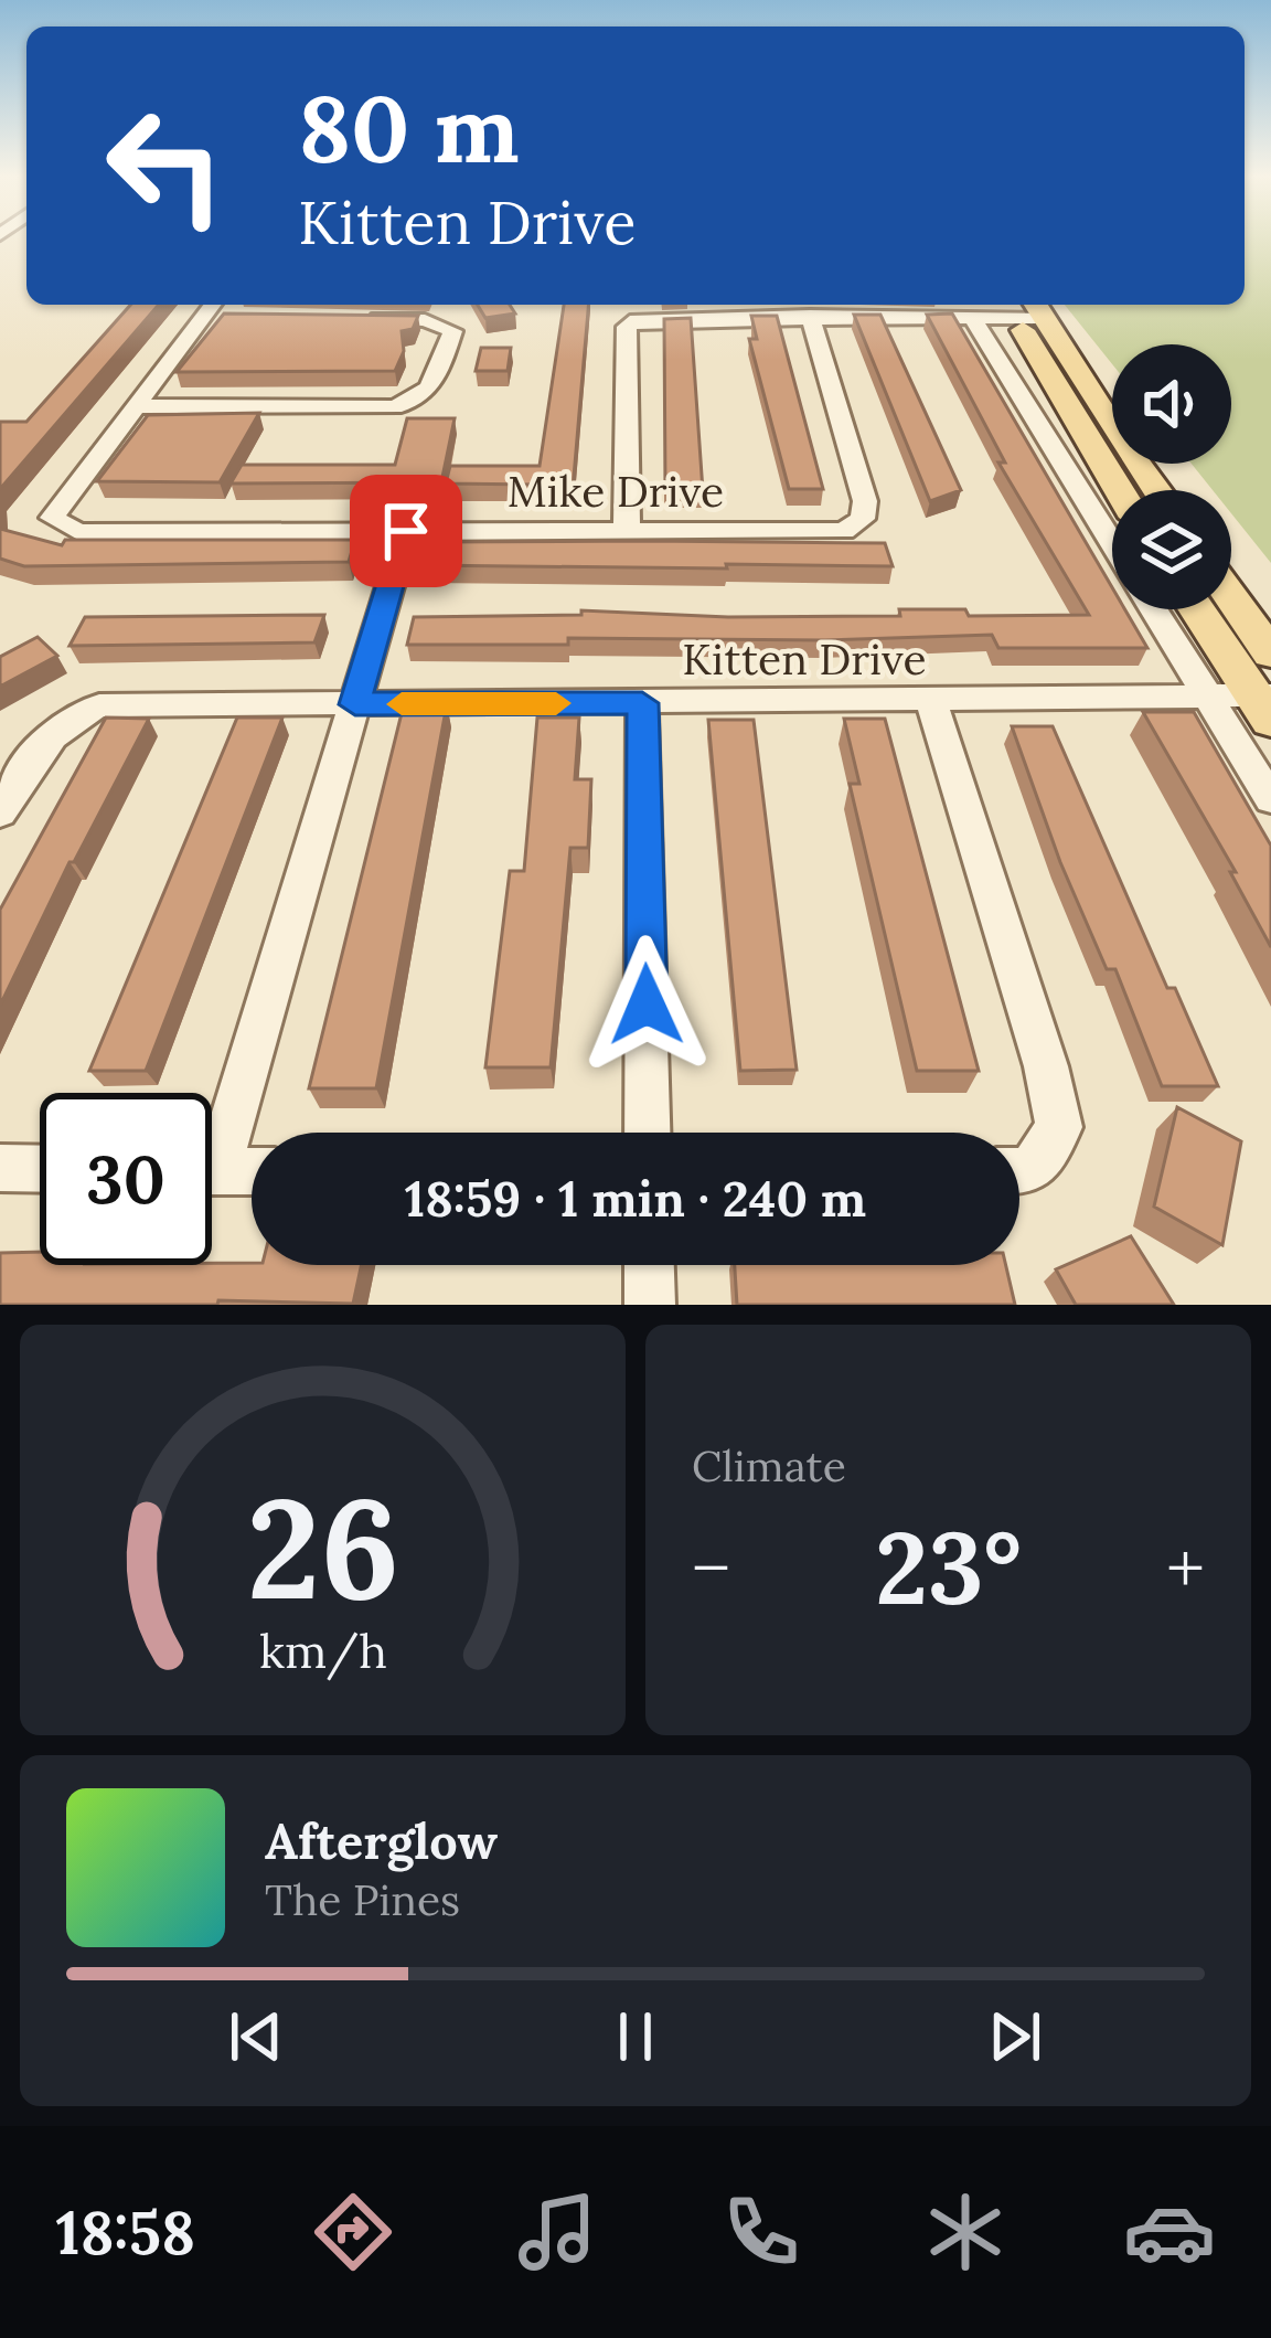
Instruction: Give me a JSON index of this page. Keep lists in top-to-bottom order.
{
  "streets": {
    "street": ["Mike Drive", "Kitten Drive"]
  },
  "page": {
    "turn": ["80 m", "Kitten Drive"],
    "limit": "30",
    "trip": "18:59 · 1 min · 240 m",
    "tile": "Climate",
    "heat": ["−", "23°", "+"],
    "song": ["Afterglow", "The Pines"],
    "tabs": "18:58",
    "gauge": ["26", "km/h"]
  }
}
